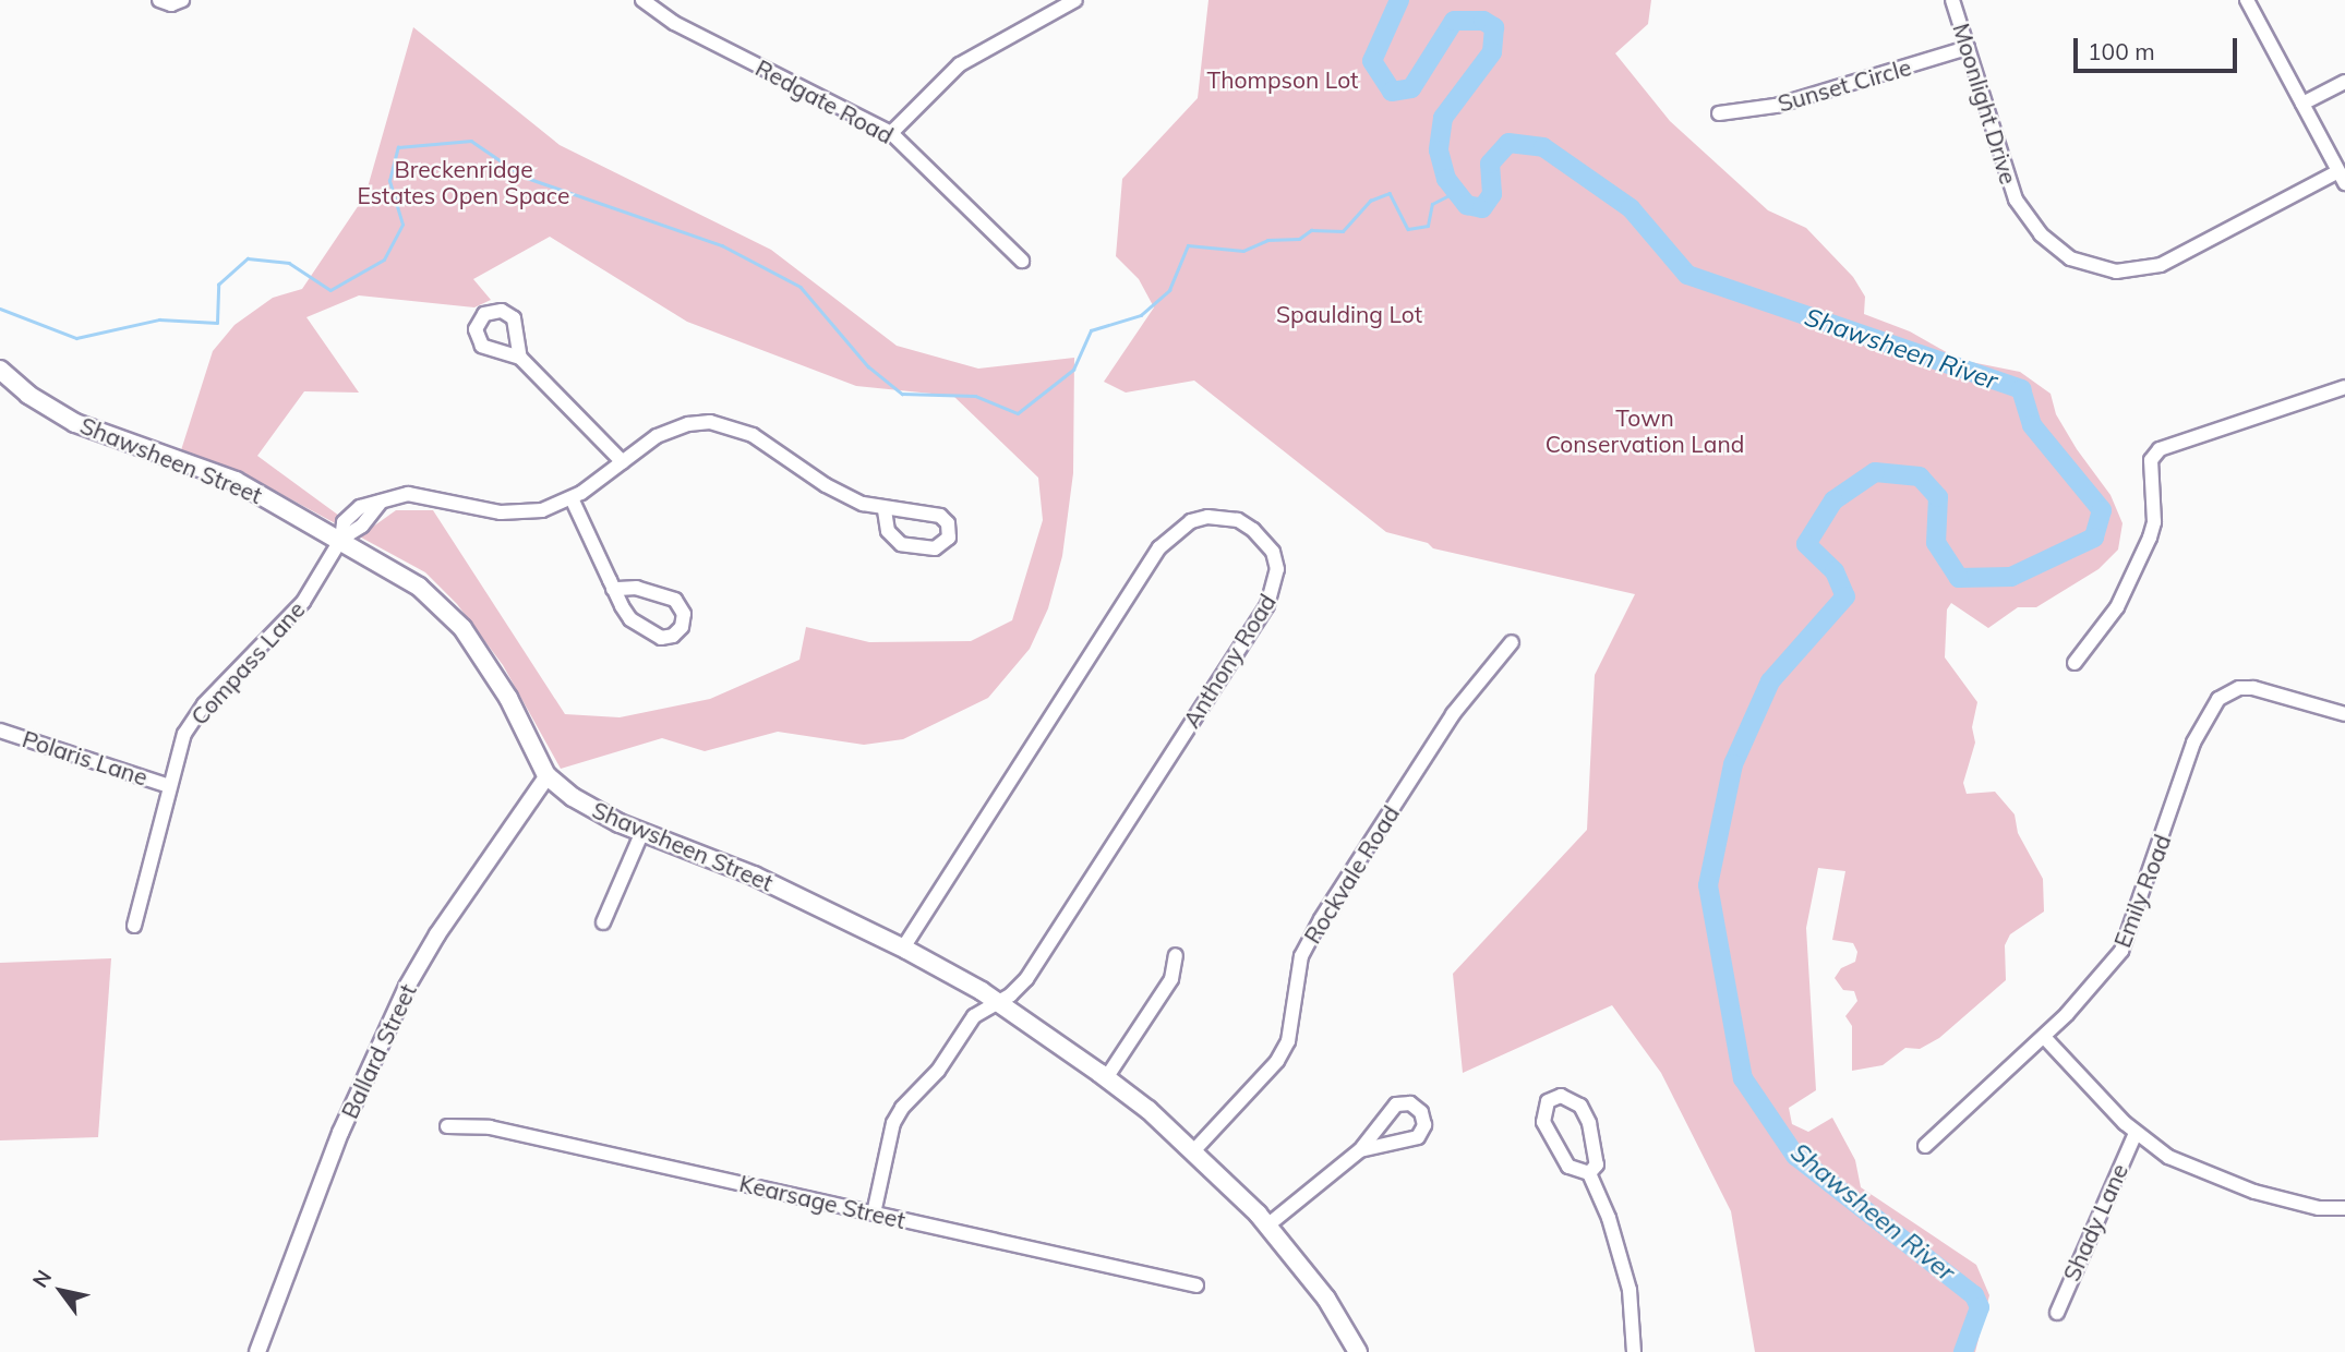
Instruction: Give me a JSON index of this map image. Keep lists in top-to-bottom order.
{
  "streets": {
    "main road": ["Shawsheen Street"],
    "street": [
      "Sunset Circle",
      "Redgate Road",
      "Moonlight Drive",
      "Anthony Road",
      "Compass Lane",
      "Polaris Lane",
      "Rockvale Road",
      "Emily Road",
      "Ballard Street",
      "Kearsage Street",
      "Shady Lane"
    ]
  },
  "crossings": [
    ["Sunset Circle", "Moonlight Drive"],
    ["Shawsheen Street", "Anthony Road"],
    ["Shawsheen Street", "Compass Lane"],
    ["Shawsheen Street", "Rockvale Road"],
    ["Shawsheen Street", "Ballard Street"],
    ["Anthony Road", "Kearsage Street"],
    ["Compass Lane", "Polaris Lane"]
  ],
  "water": ["Shawsheen River"],
  "parks": [
    "Thompson Lot",
    "Breckenridge Estates Open Space",
    "Spaulding Lot",
    "Town Conservation Land"
  ],
  "scale_bar": "100 m",
  "north": "top left"
}
